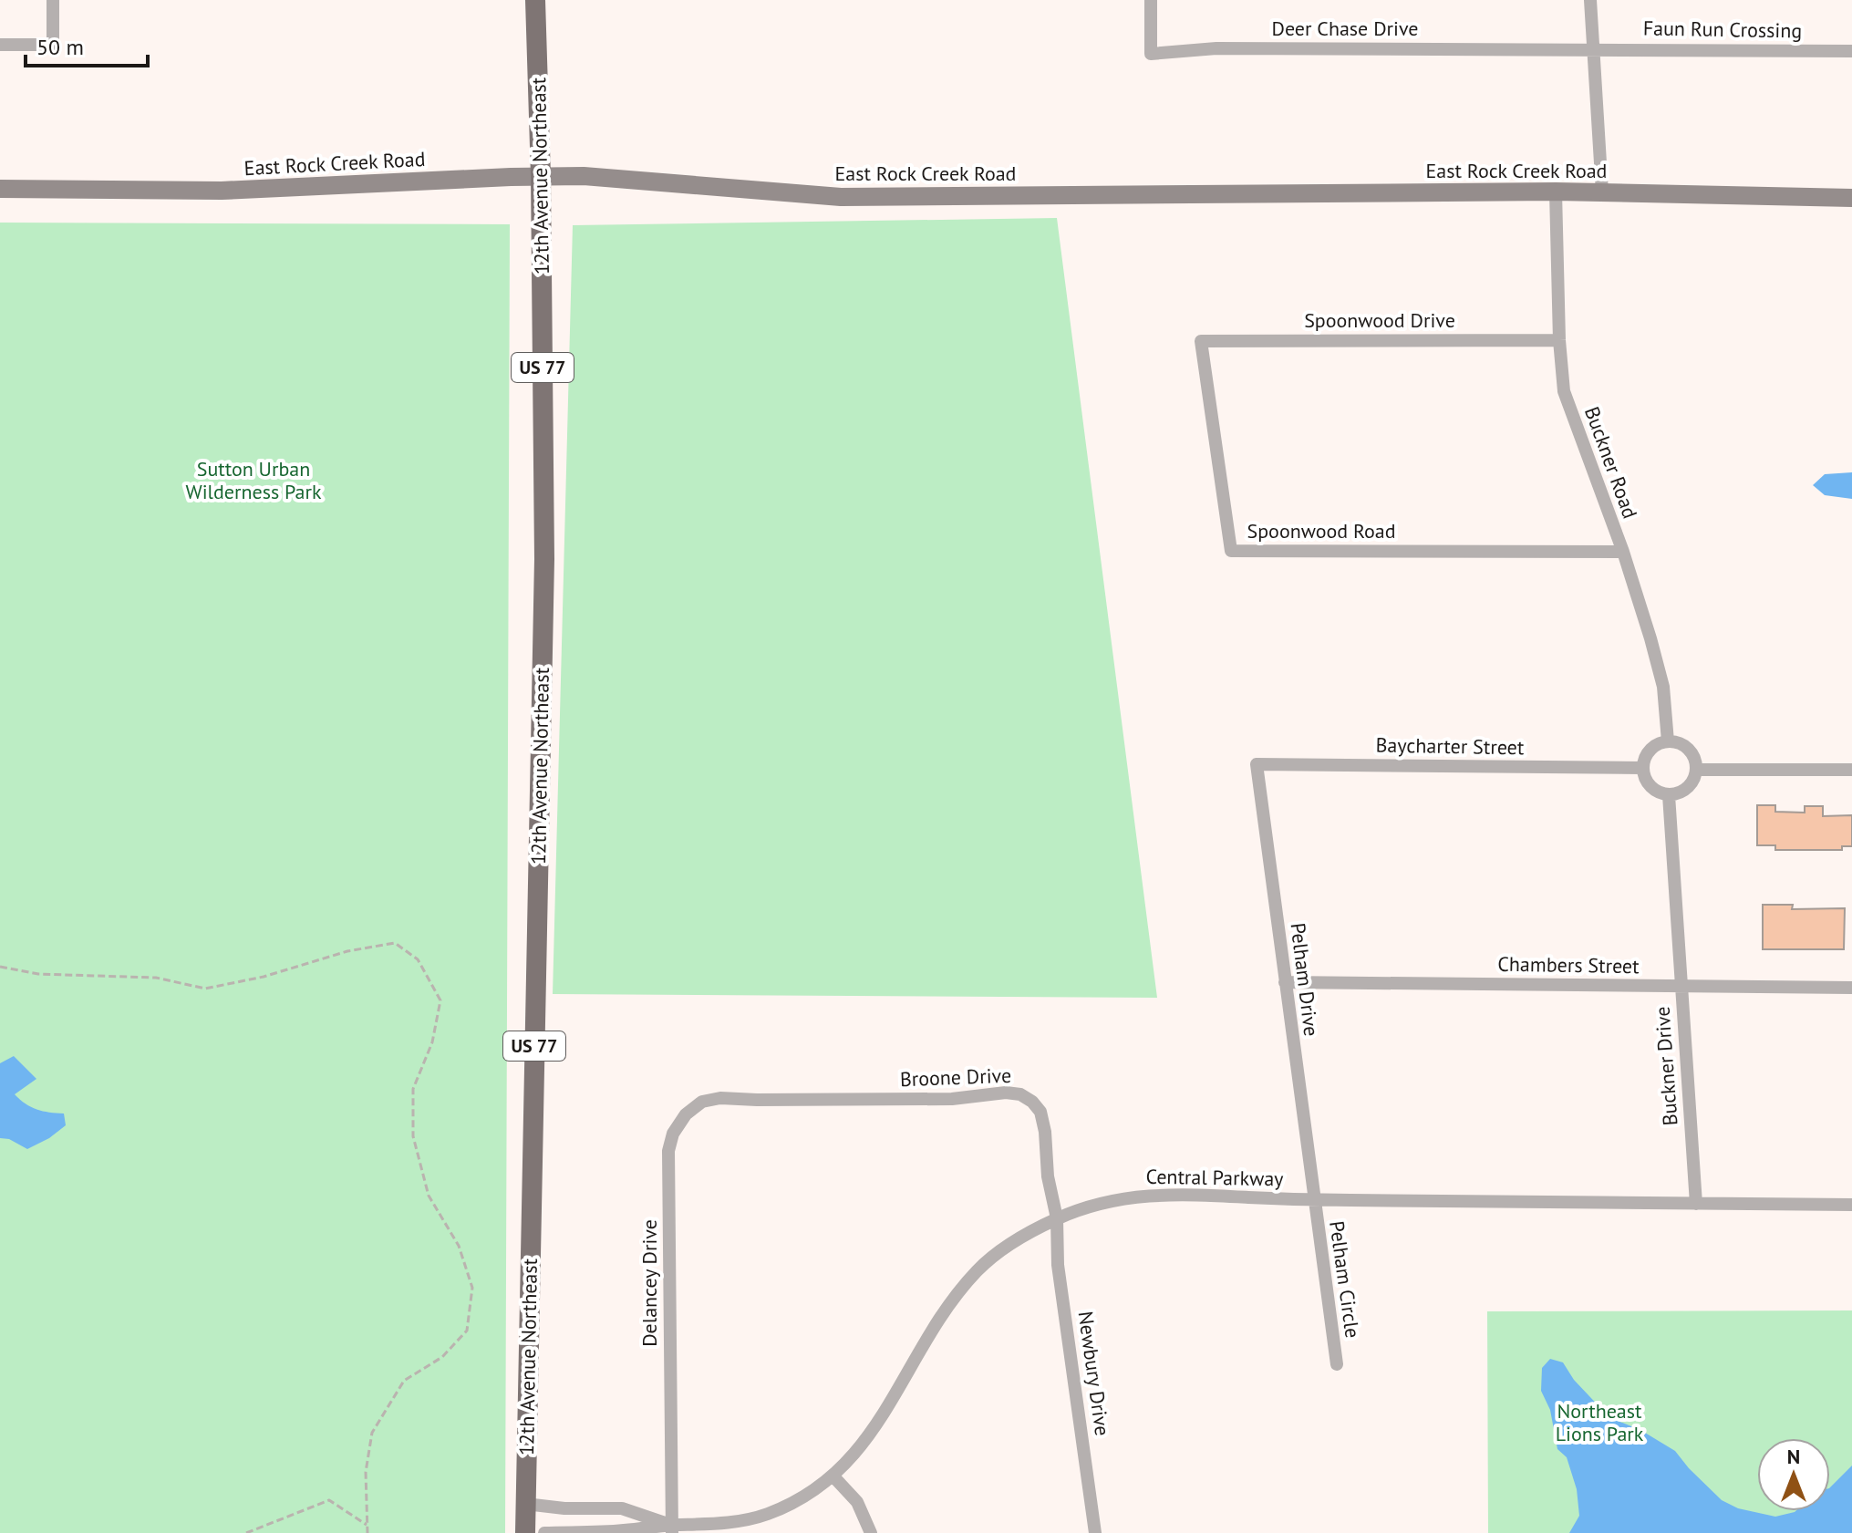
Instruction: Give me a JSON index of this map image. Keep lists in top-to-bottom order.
{
  "streets": {
    "main road": ["12th Avenue Northeast", "US 77"],
    "street": [
      "Deer Chase Drive",
      "Faun Run Crossing",
      "East Rock Creek Road",
      "Spoonwood Drive",
      "Buckner Road",
      "Spoonwood Road",
      "Baycharter Street",
      "Chambers Street",
      "Pelham Drive",
      "Buckner Drive",
      "Broone Drive",
      "Central Parkway",
      "Pelham Circle",
      "Delancey Drive",
      "Newbury Drive"
    ]
  },
  "crossings": [
    ["Deer Chase Drive", "Faun Run Crossing"],
    ["East Rock Creek Road", "12th Avenue Northeast"],
    ["East Rock Creek Road", "Buckner Road"],
    ["12th Avenue Northeast", "Central Parkway"],
    ["Spoonwood Drive", "Buckner Road"],
    ["Spoonwood Drive", "Spoonwood Road"],
    ["Buckner Road", "Spoonwood Road"],
    ["Buckner Road", "Baycharter Street"],
    ["Buckner Road", "Buckner Drive"],
    ["Baycharter Street", "Pelham Drive"],
    ["Baycharter Street", "Buckner Drive"],
    ["Chambers Street", "Pelham Drive"],
    ["Chambers Street", "Buckner Drive"],
    ["Pelham Drive", "Central Parkway"],
    ["Pelham Drive", "Pelham Circle"],
    ["Buckner Drive", "Central Parkway"],
    ["Broone Drive", "Central Parkway"],
    ["Broone Drive", "Delancey Drive"],
    ["Broone Drive", "Newbury Drive"],
    ["Central Parkway", "Pelham Circle"],
    ["Central Parkway", "Delancey Drive"],
    ["Central Parkway", "Newbury Drive"]
  ],
  "parks": ["Sutton Urban Wilderness Park", "Northeast Lions Park"],
  "scale_bar": "50 m",
  "north": "top"
}
